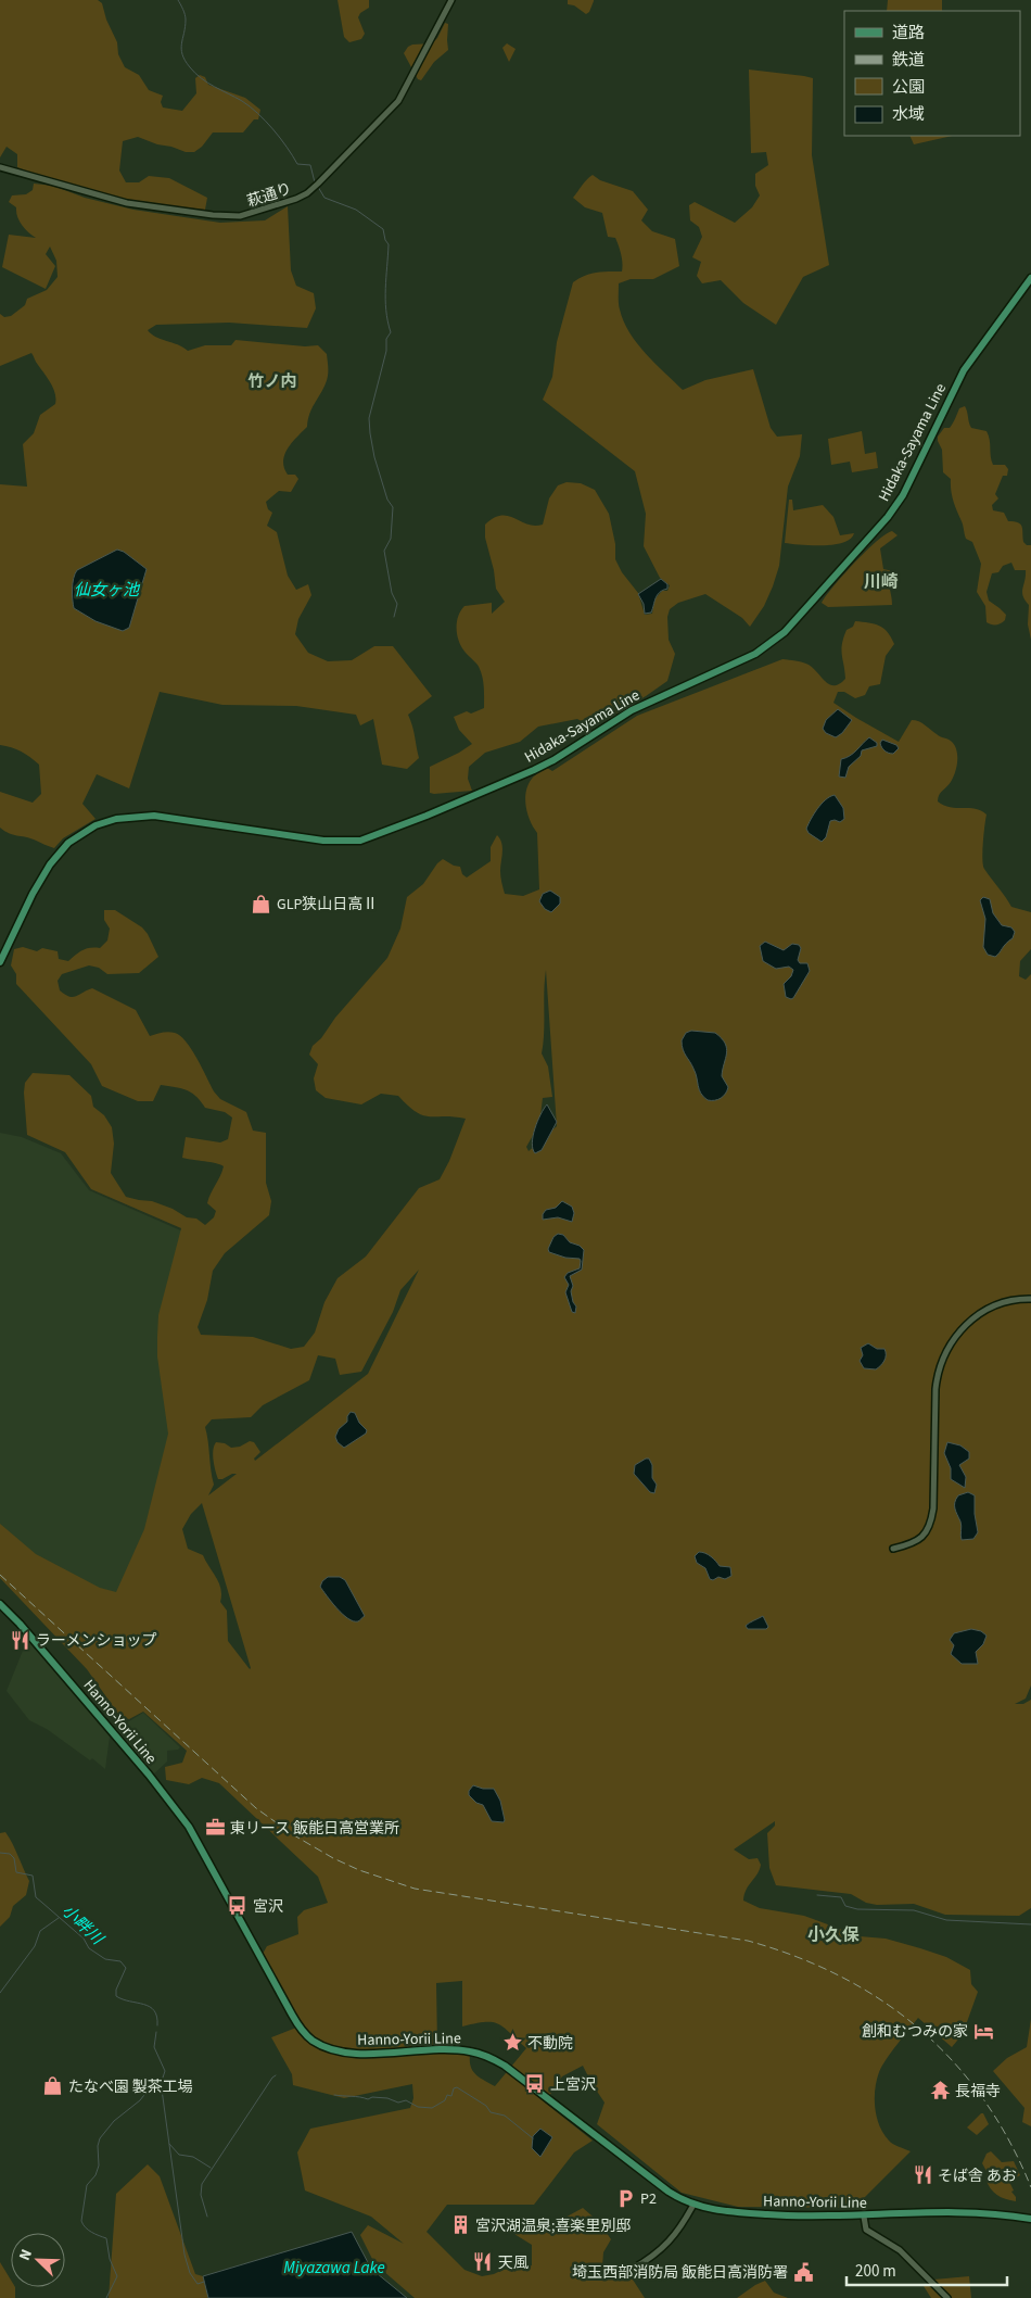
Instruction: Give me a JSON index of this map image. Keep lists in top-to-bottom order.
{
  "streets": {
    "main road": ["Hidaka-Sayama Line", "Hanno-Yorii Line"],
    "street": ["萩通り"]
  },
  "districts": ["竹ノ内", "川崎", "小久保"],
  "water": ["仙女ヶ池", "小畔川", "Miyazawa Lake"],
  "places": {
    "shop": ["GLP狭山日高Ⅱ", "たなべ園 製茶工場"],
    "restaurant": ["ラーメンショップ", "そば舎 あお", "天風"],
    "office": ["東リース 飯能日高営業所"],
    "bus stop": ["宮沢", "上宮沢"],
    "hotel": ["創和むつみの家"],
    "place": ["不動院"],
    "temple": ["長福寺"],
    "parking": ["P2"],
    "building": ["宮沢湖温泉;喜楽里別邸"],
    "public building": ["埼玉西部消防局 飯能日高消防署"]
  },
  "legend": [
    "道路",
    "鉄道",
    "公園",
    "水域"
  ],
  "scale_bar": "200 m",
  "north": "top left"
}
